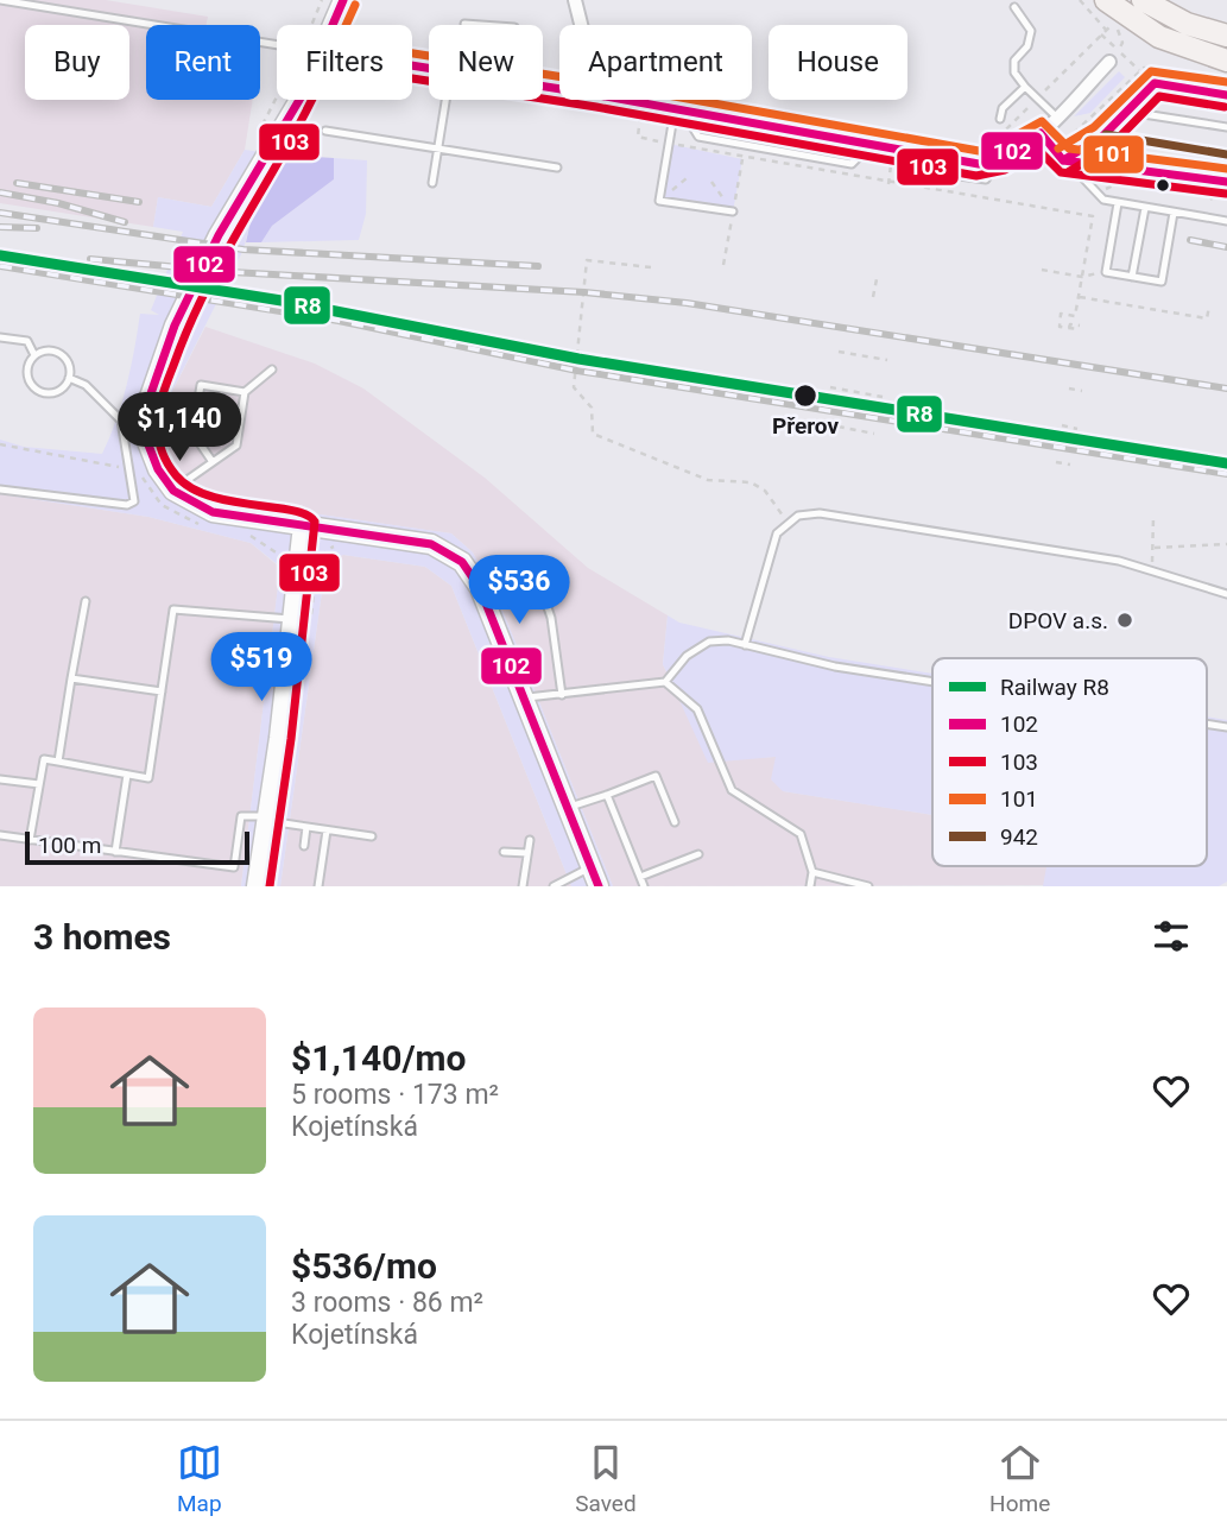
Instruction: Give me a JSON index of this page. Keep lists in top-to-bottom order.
{
  "places": ["Přerov", "DPOV a.s."],
  "lines": [
    "transit line 102",
    "transit line 101",
    "transit line 103",
    "transit line 942",
    "rail line R8"
  ],
  "legend": [
    "Railway R8",
    "102",
    "103",
    "101",
    "942"
  ],
  "scale_bar": "100 m",
  "page": {
    "chip": [
      "Buy",
      "Rent",
      "Filters",
      "New",
      "Apartment",
      "House"
    ],
    "price": ["$1,140", "$536", "$519"],
    "scale": "100 m",
    "heading": "3 homes",
    "list": [
      {
        "name": "$1,140/mo",
        "note": "5 rooms · 173 m² · Kojetínská"
      },
      {
        "name": "$536/mo",
        "note": "3 rooms · 86 m² · Kojetínská"
      }
    ],
    "tabs": ["Map", "Saved", "Home"]
  }
}
